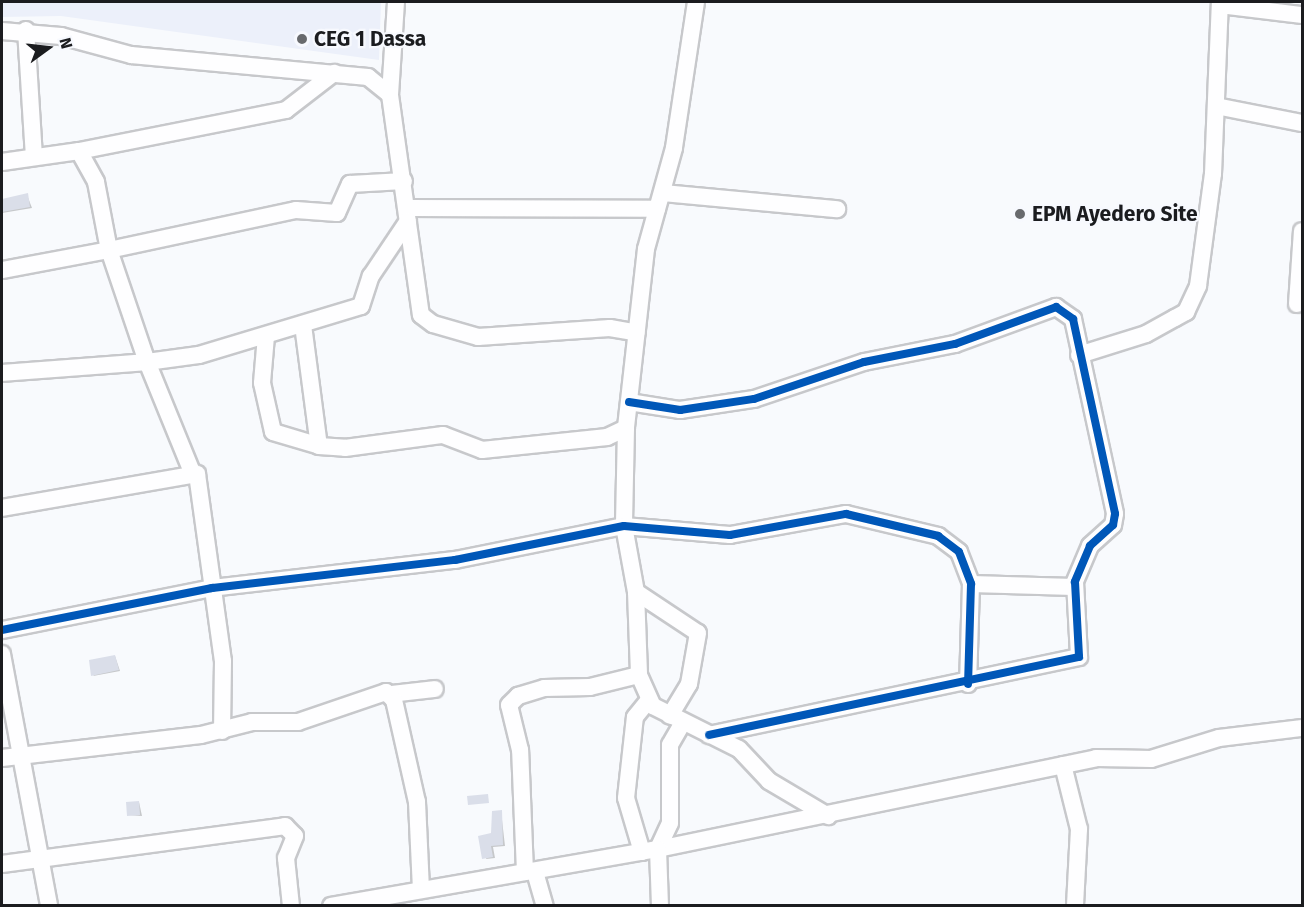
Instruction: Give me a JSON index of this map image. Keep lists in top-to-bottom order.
{
  "places": ["CEG 1 Dassa", "EPM Ayedero Site"],
  "north": "right"
}
